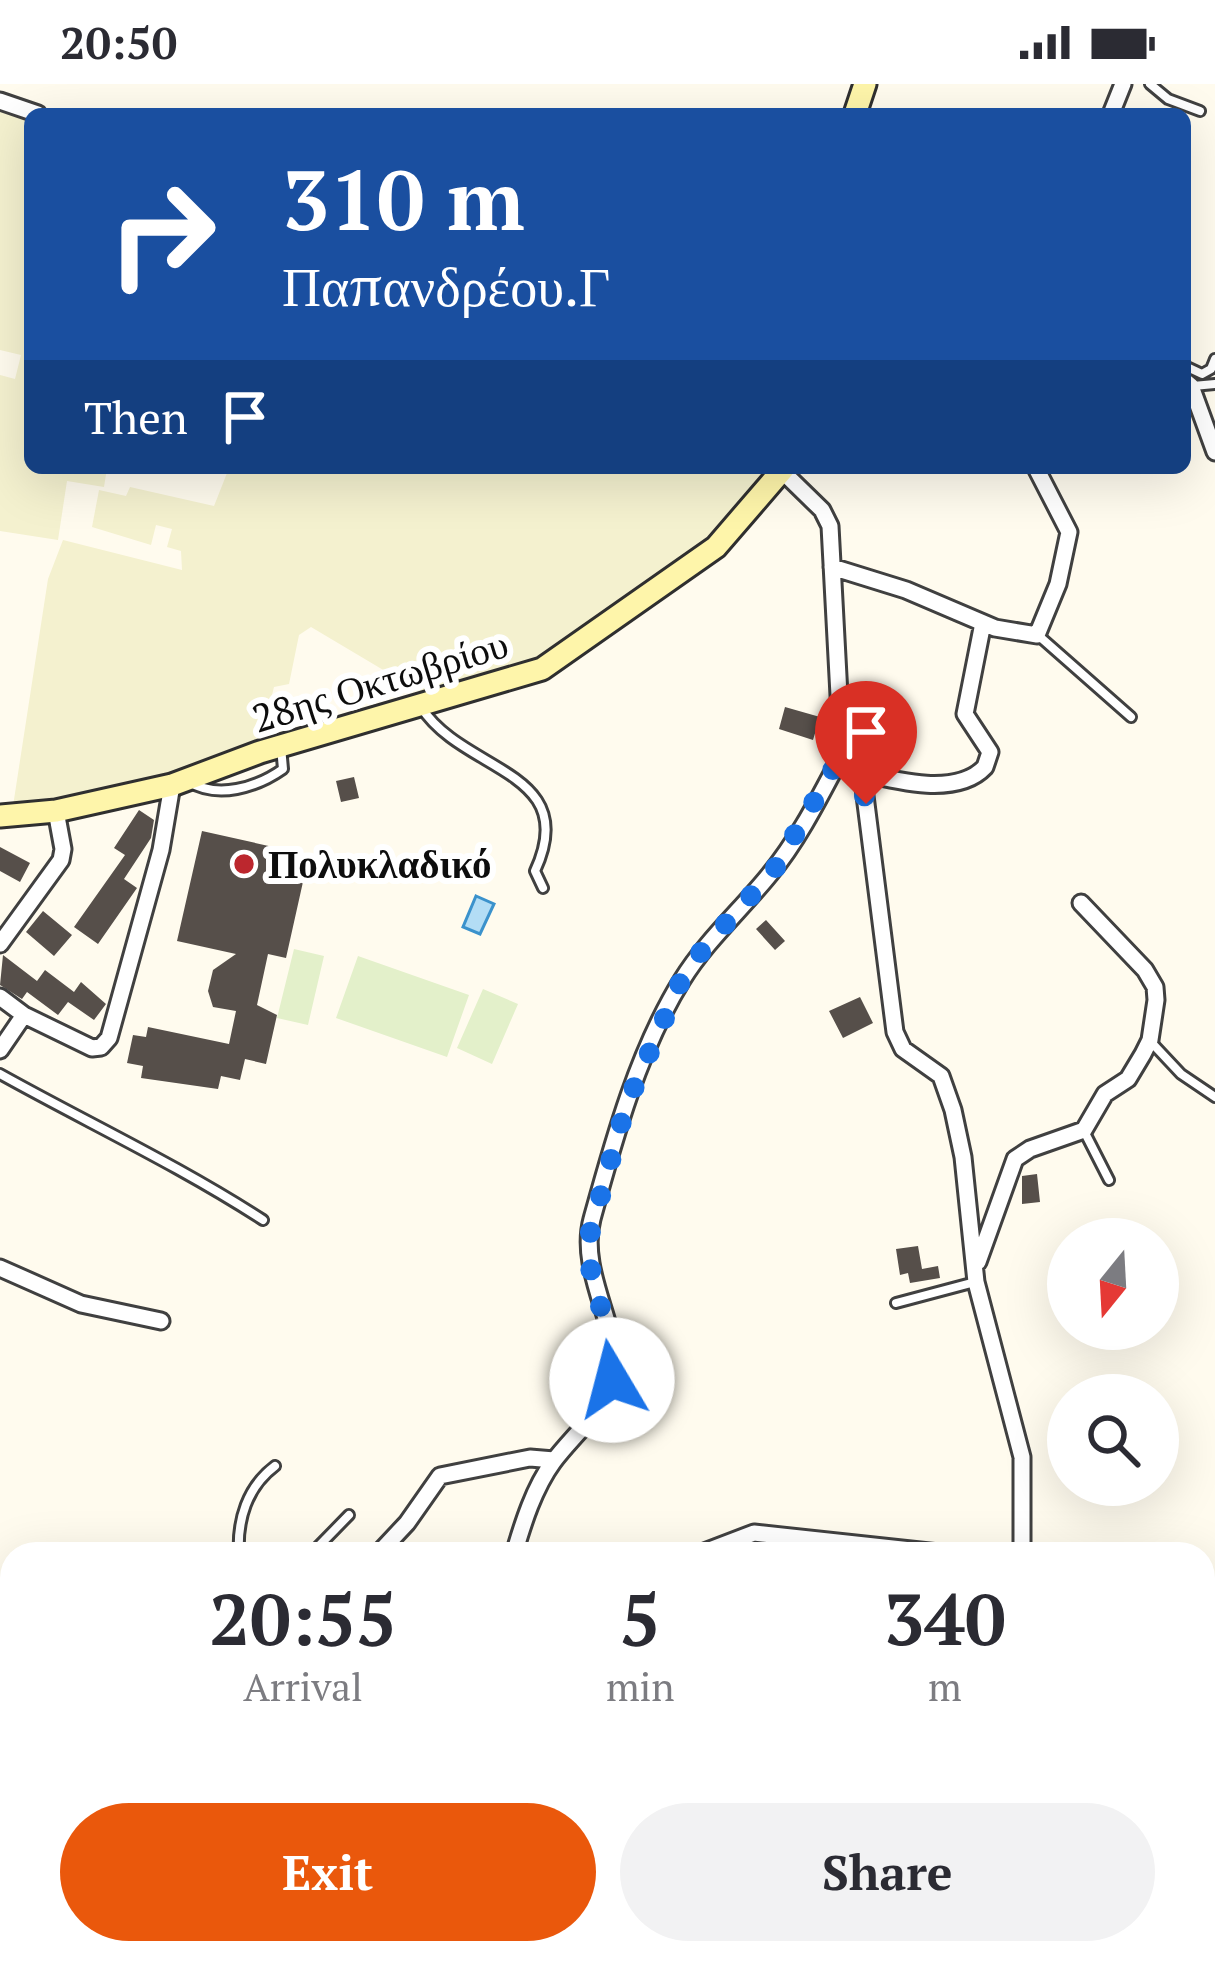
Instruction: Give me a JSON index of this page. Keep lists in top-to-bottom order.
{
  "streets": {
    "main road": ["28ης Οκτωβρίου"]
  },
  "places": ["Πολυκλαδικό"],
  "north": "bottom",
  "page": {
    "status": "20:50",
    "turn": ["310 m", "Παπανδρέου.Γ"],
    "then": "Then",
    "eta": [
      "20:55",
      "Arrival",
      "5",
      "min",
      "340",
      "m"
    ],
    "buttons": ["Exit", "Share"]
  }
}
